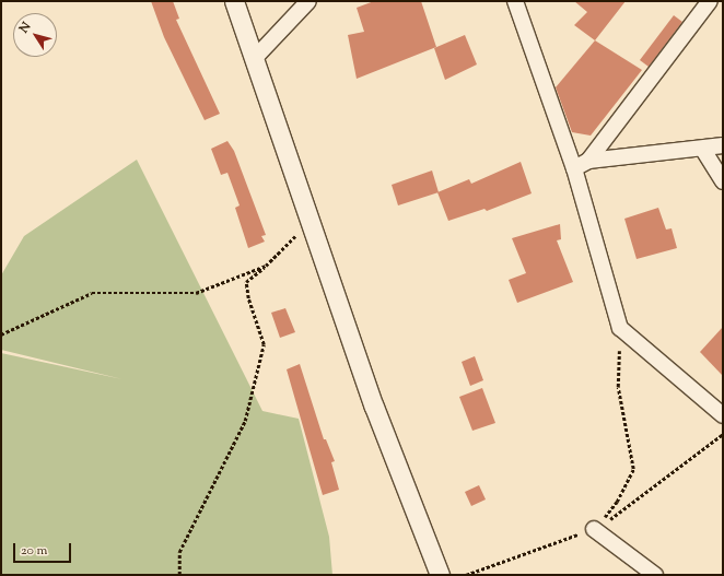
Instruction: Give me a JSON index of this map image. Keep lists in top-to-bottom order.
{
  "scale_bar": "20 m",
  "north": "top left"
}
